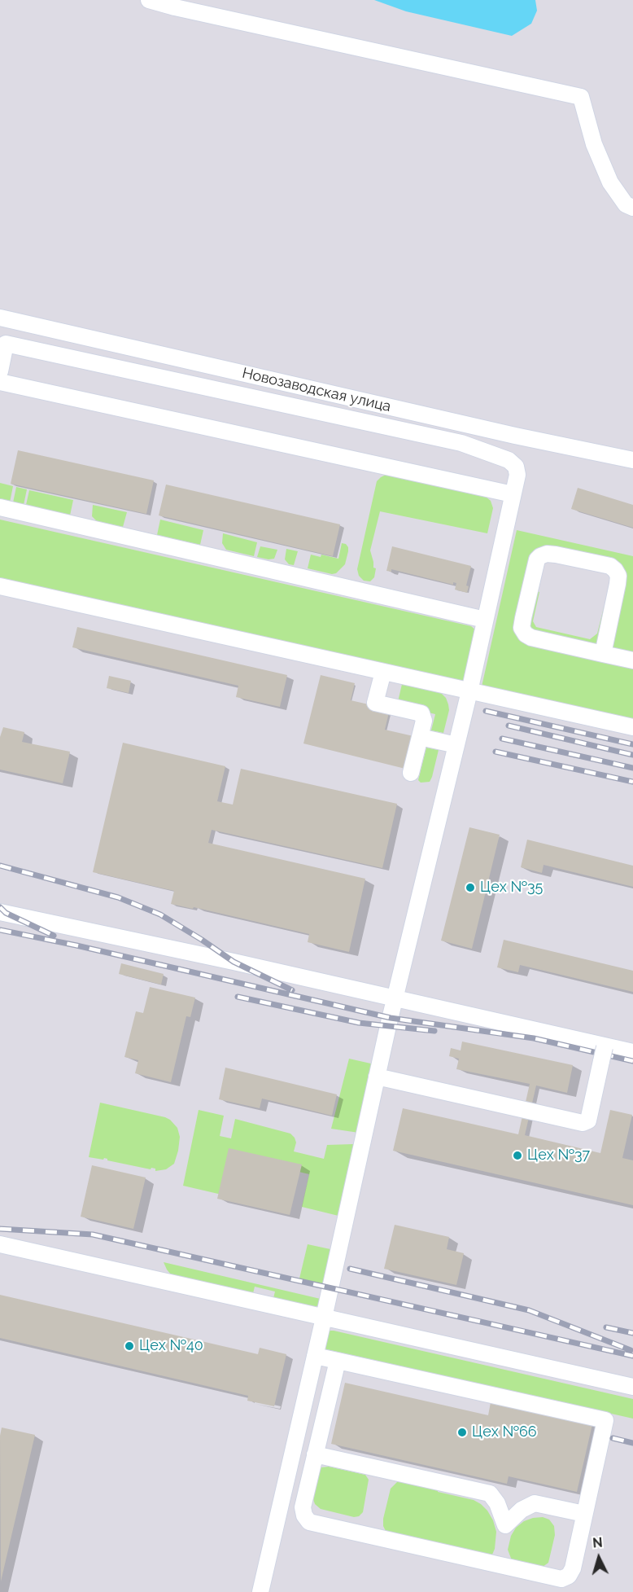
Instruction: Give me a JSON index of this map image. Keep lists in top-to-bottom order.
{
  "streets": {
    "street": ["Новозаводская улица"]
  },
  "places": [
    "Цех №35",
    "Цех №37",
    "Цех №40",
    "Цех №66"
  ],
  "north": "top"
}
